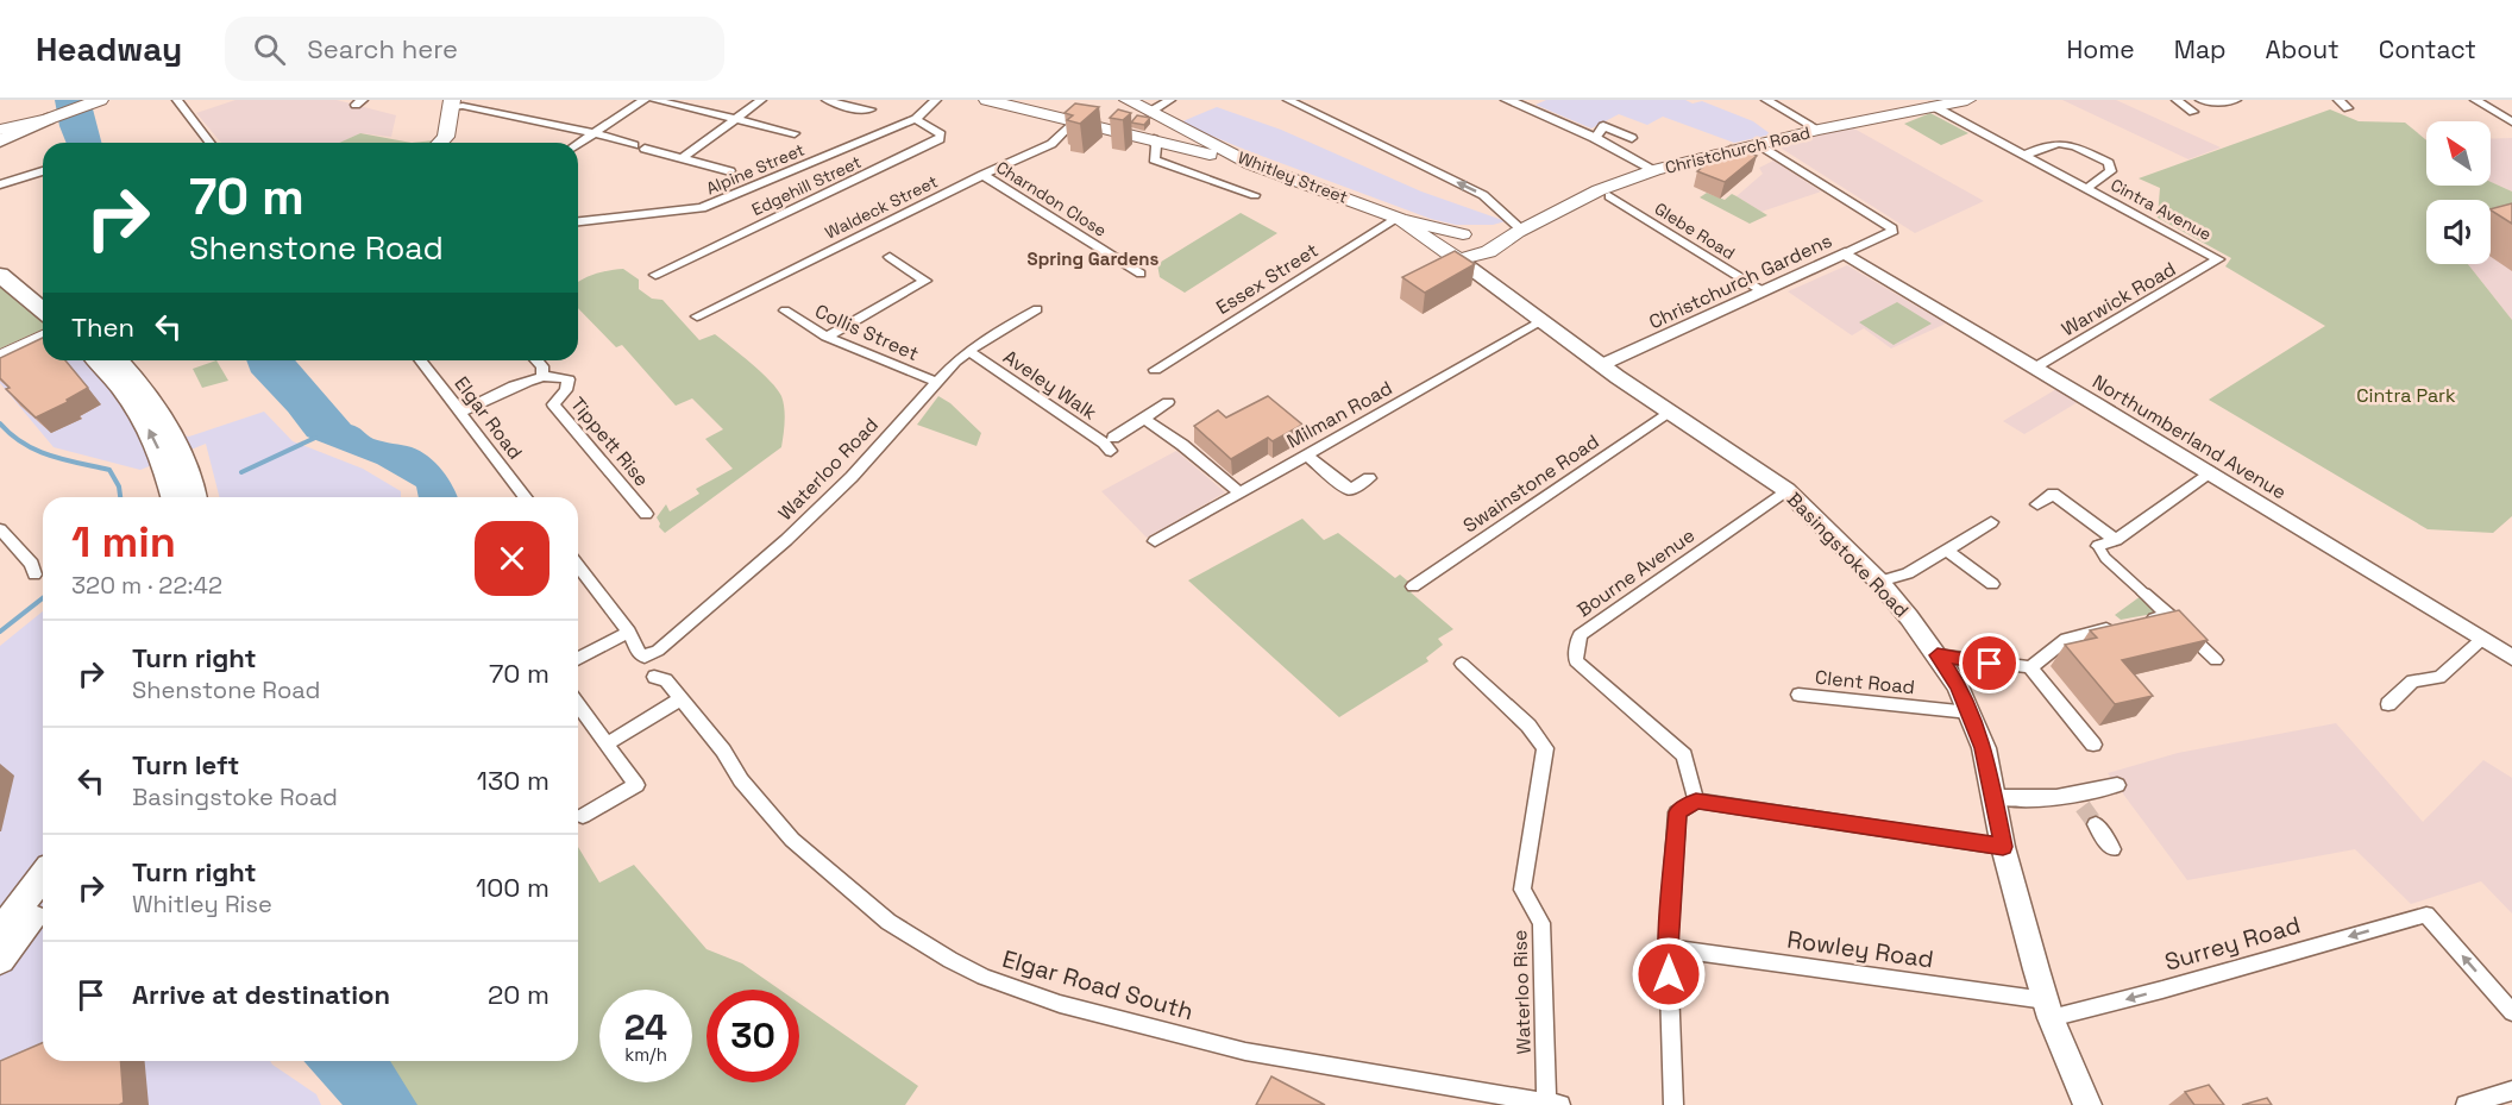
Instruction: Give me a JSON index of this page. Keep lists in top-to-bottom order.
{
  "streets": {
    "main road": ["Christchurch Road", "Whitley Street", "Basingstoke Road"],
    "street": [
      "Alpine Street",
      "Edgehill Street",
      "Charndon Close",
      "Waldeck Street",
      "Cintra Avenue",
      "Glebe Road",
      "Essex Street",
      "Christchurch Gardens",
      "Warwick Road",
      "Collis Street",
      "Aveley Walk",
      "Milman Road",
      "Elgar Road",
      "Northumberland Avenue",
      "Tippett Rise",
      "Waterloo Road",
      "Swainstone Road",
      "Bourne Avenue",
      "Clent Road",
      "Surrey Road",
      "Rowley Road",
      "Elgar Road South",
      "Waterloo Rise"
    ]
  },
  "crossings": [
    ["Christchurch Road", "Whitley Street"],
    ["Christchurch Road", "Cintra Avenue"],
    ["Christchurch Road", "Christchurch Gardens"],
    ["Alpine Street", "Edgehill Street"],
    ["Whitley Street", "Essex Street"],
    ["Whitley Street", "Milman Road"],
    ["Whitley Street", "Basingstoke Road"],
    ["Charndon Close", "Waldeck Street"],
    ["Cintra Avenue", "Warwick Road"],
    ["Glebe Road", "Christchurch Gardens"],
    ["Christchurch Gardens", "Northumberland Avenue"],
    ["Christchurch Gardens", "Basingstoke Road"],
    ["Warwick Road", "Northumberland Avenue"],
    ["Collis Street", "Waterloo Road"],
    ["Aveley Walk", "Waterloo Road"],
    ["Milman Road", "Basingstoke Road"],
    ["Swainstone Road", "Basingstoke Road"],
    ["Basingstoke Road", "Bourne Avenue"],
    ["Basingstoke Road", "Clent Road"],
    ["Basingstoke Road", "Surrey Road"],
    ["Basingstoke Road", "Rowley Road"],
    ["Surrey Road", "Rowley Road"],
    ["Elgar Road South", "Waterloo Rise"]
  ],
  "one_way": ["Surrey Road"],
  "districts": ["Spring Gardens"],
  "parks": ["Cintra Park"],
  "north": "top left",
  "page": {
    "header": "Headway",
    "search": "Search here",
    "nav": [
      "Home",
      "Map",
      "About",
      "Contact"
    ],
    "turn": ["70 m", "Shenstone Road"],
    "then": "Then",
    "heading": ["1 min", "320 m · 22:42"],
    "list": [
      {
        "name": "Turn right",
        "note": "Shenstone Road",
        "value": "70 m"
      },
      {
        "name": "Turn left",
        "note": "Basingstoke Road",
        "value": "130 m"
      },
      {
        "name": "Turn right",
        "note": "Whitley Rise",
        "value": "100 m"
      },
      {
        "name": "Arrive at destination",
        "value": "20 m"
      }
    ],
    "speed": "24 km/h",
    "limit": "30"
  }
}
